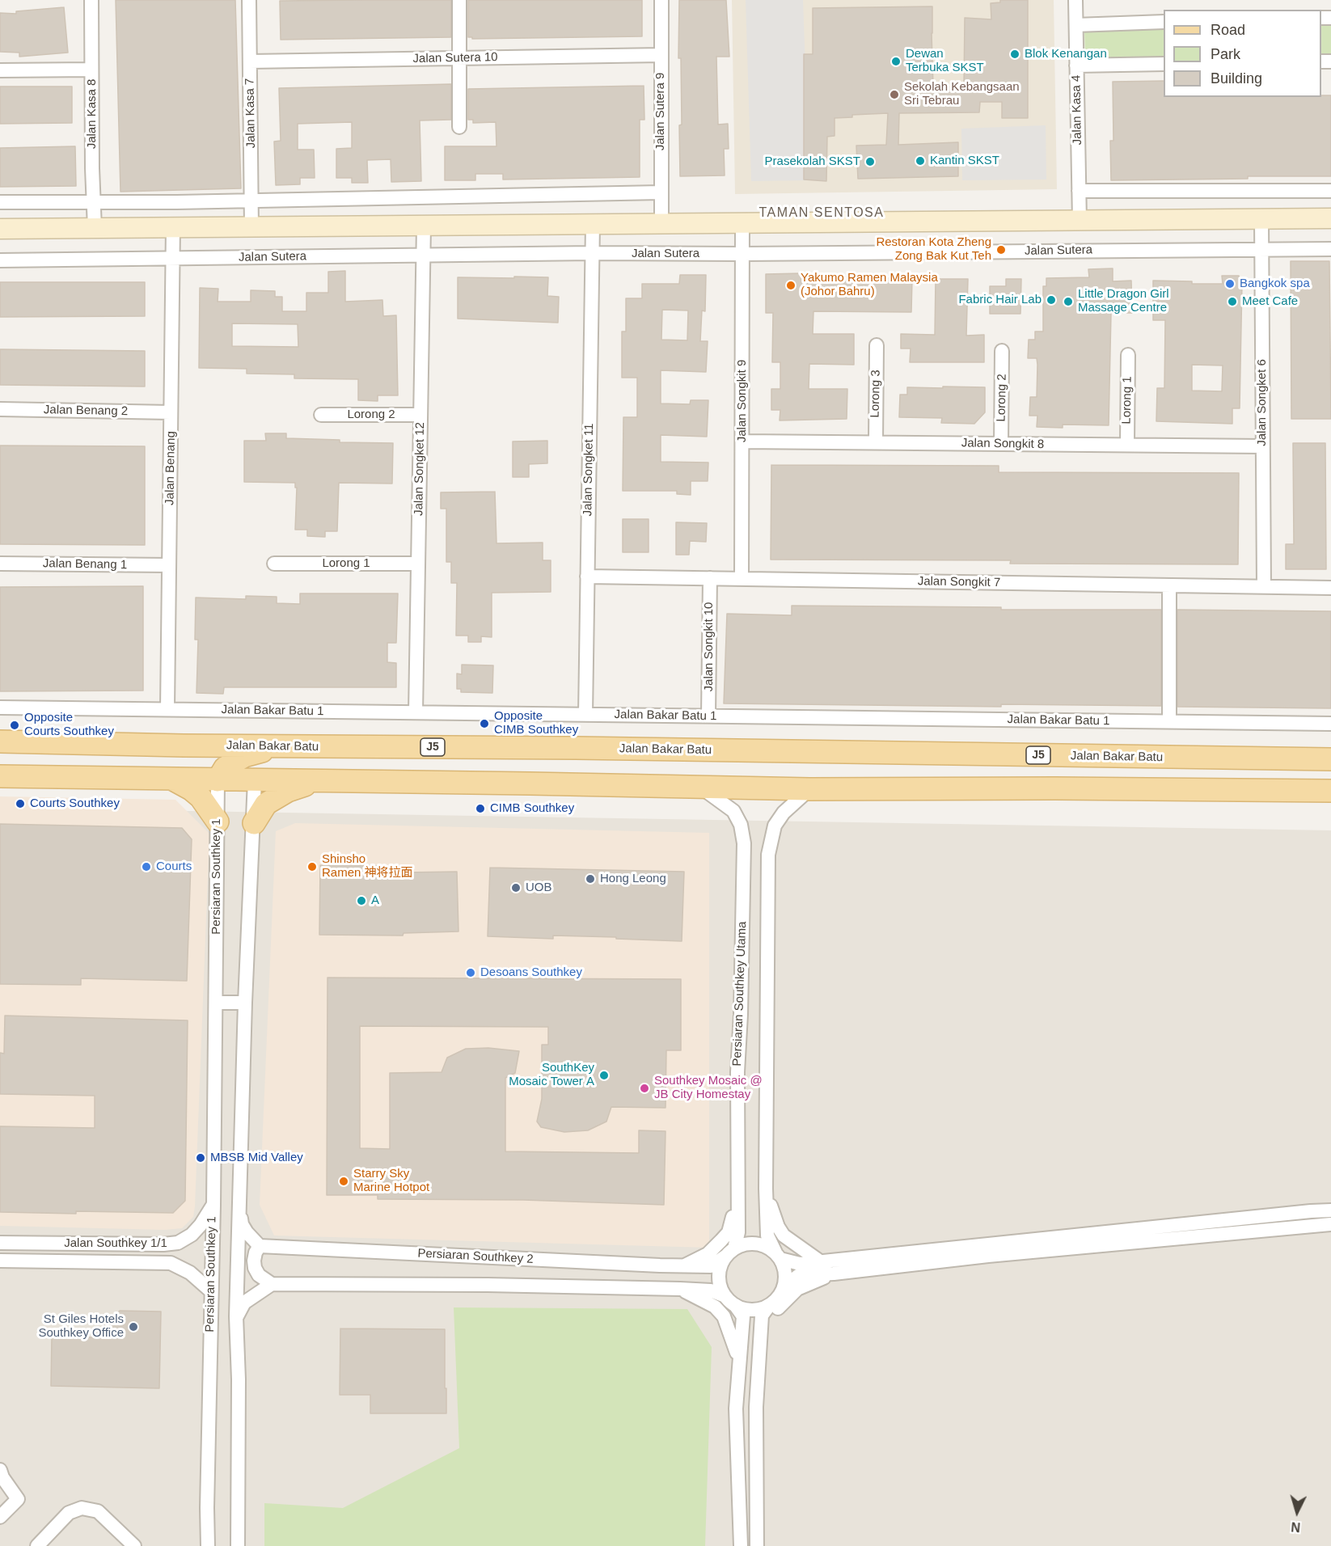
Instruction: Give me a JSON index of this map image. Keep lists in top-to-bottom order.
{
  "streets": {
    "main road": ["Jalan Bakar Batu", "J5"],
    "street": [
      "Jalan Sutera 10",
      "Jalan Kasa 4",
      "Jalan Sutera 9",
      "Jalan Kasa 7",
      "Jalan Kasa 8",
      "Jalan Sutera",
      "Lorong 3",
      "Lorong 2",
      "Lorong 1",
      "Jalan Songkit 9",
      "Jalan Songket 6",
      "Jalan Benang 2",
      "Jalan Songkit 8",
      "Jalan Benang",
      "Jalan Songket 12",
      "Jalan Songket 11",
      "Jalan Benang 1",
      "Jalan Songkit 7",
      "Jalan Songkit 10",
      "Jalan Bakar Batu 1",
      "Persiaran Southkey 1",
      "Persiaran Southkey Utama",
      "Jalan Southkey 1/1",
      "Persiaran Southkey 2"
    ]
  },
  "crossings": [
    ["Jalan Sutera 10", "Jalan Sutera 9"],
    ["Jalan Sutera 10", "Jalan Kasa 7"],
    ["Jalan Sutera", "Jalan Songkit 9"],
    ["Jalan Sutera", "Jalan Songket 6"],
    ["Jalan Sutera", "Jalan Benang"],
    ["Jalan Sutera", "Jalan Songket 12"],
    ["Jalan Sutera", "Jalan Songket 11"],
    ["Lorong 3", "Jalan Songkit 8"],
    ["Lorong 2", "Jalan Songkit 8"],
    ["Lorong 2", "Jalan Songket 12"],
    ["Lorong 1", "Jalan Songkit 8"],
    ["Lorong 1", "Jalan Songket 12"],
    ["Jalan Songkit 9", "Jalan Songkit 8"],
    ["Jalan Songkit 9", "Jalan Songkit 7"],
    ["Jalan Songket 6", "Jalan Songkit 8"],
    ["Jalan Songket 6", "Jalan Songkit 7"],
    ["Jalan Benang 2", "Jalan Benang"],
    ["Jalan Benang", "Jalan Benang 1"],
    ["Jalan Benang", "Jalan Bakar Batu 1"],
    ["Jalan Songket 12", "Jalan Bakar Batu 1"],
    ["Jalan Songket 11", "Jalan Songkit 7"],
    ["Jalan Songket 11", "Jalan Bakar Batu 1"],
    ["Jalan Songkit 7", "Jalan Songkit 10"],
    ["Jalan Songkit 10", "Jalan Bakar Batu 1"],
    ["Persiaran Southkey 1", "Jalan Southkey 1/1"],
    ["Persiaran Southkey Utama", "Persiaran Southkey 2"]
  ],
  "districts": ["TAMAN SENTOSA"],
  "places": [
    "Blok Kenangan",
    "Dewan Terbuka SKST",
    "Sekolah Kebangsaan Sri Tebrau",
    "Kantin SKST",
    "Prasekolah SKST",
    "Restoran Kota Zheng Zong Bak Kut Teh",
    "Bangkok spa",
    "Yakumo Ramen Malaysia (Johor Bahru)",
    "Fabric Hair Lab",
    "Little Dragon Girl Massage Centre",
    "Meet Cafe",
    "Opposite CIMB Southkey",
    "Opposite Courts Southkey",
    "Courts Southkey",
    "CIMB Southkey",
    "Courts",
    "Shinsho Ramen 神将拉面",
    "Hong Leong",
    "UOB",
    "A",
    "Desoans Southkey",
    "SouthKey Mosaic Tower A",
    "Southkey Mosaic @ JB City Homestay",
    "MBSB Mid Valley",
    "Starry Sky Marine Hotpot",
    "St Giles Hotels Southkey Office"
  ],
  "legend": ["Road", "Park", "Building"],
  "north": "bottom"
}
